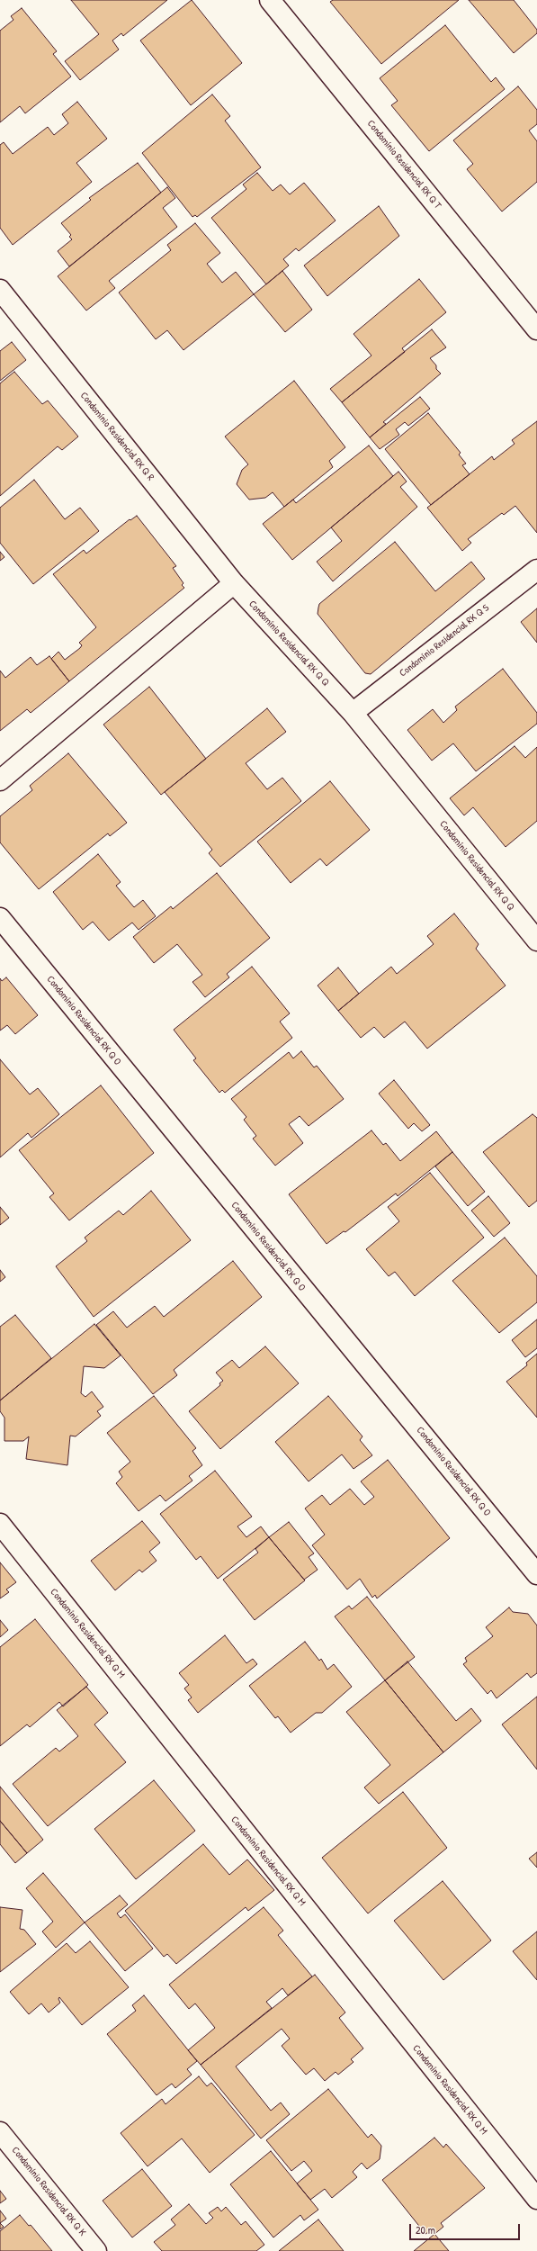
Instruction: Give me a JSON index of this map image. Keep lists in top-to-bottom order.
{
  "streets": {
    "street": [
      "Condomínio Residencial RK Q T",
      "Condomínio Residencial RK Q R",
      "Condomínio Residencial RK Q S",
      "Condomínio Residencial RK Q Q",
      "Condomínio Residencial RK Q O",
      "Condomínio Residencial RK Q M",
      "Condomínio Residencial RK Q K"
    ]
  },
  "crossings": [
    ["Condomínio Residencial RK Q R", "Condomínio Residencial RK Q Q"],
    ["Condomínio Residencial RK Q S", "Condomínio Residencial RK Q Q"]
  ],
  "scale_bar": "20 m"
}
